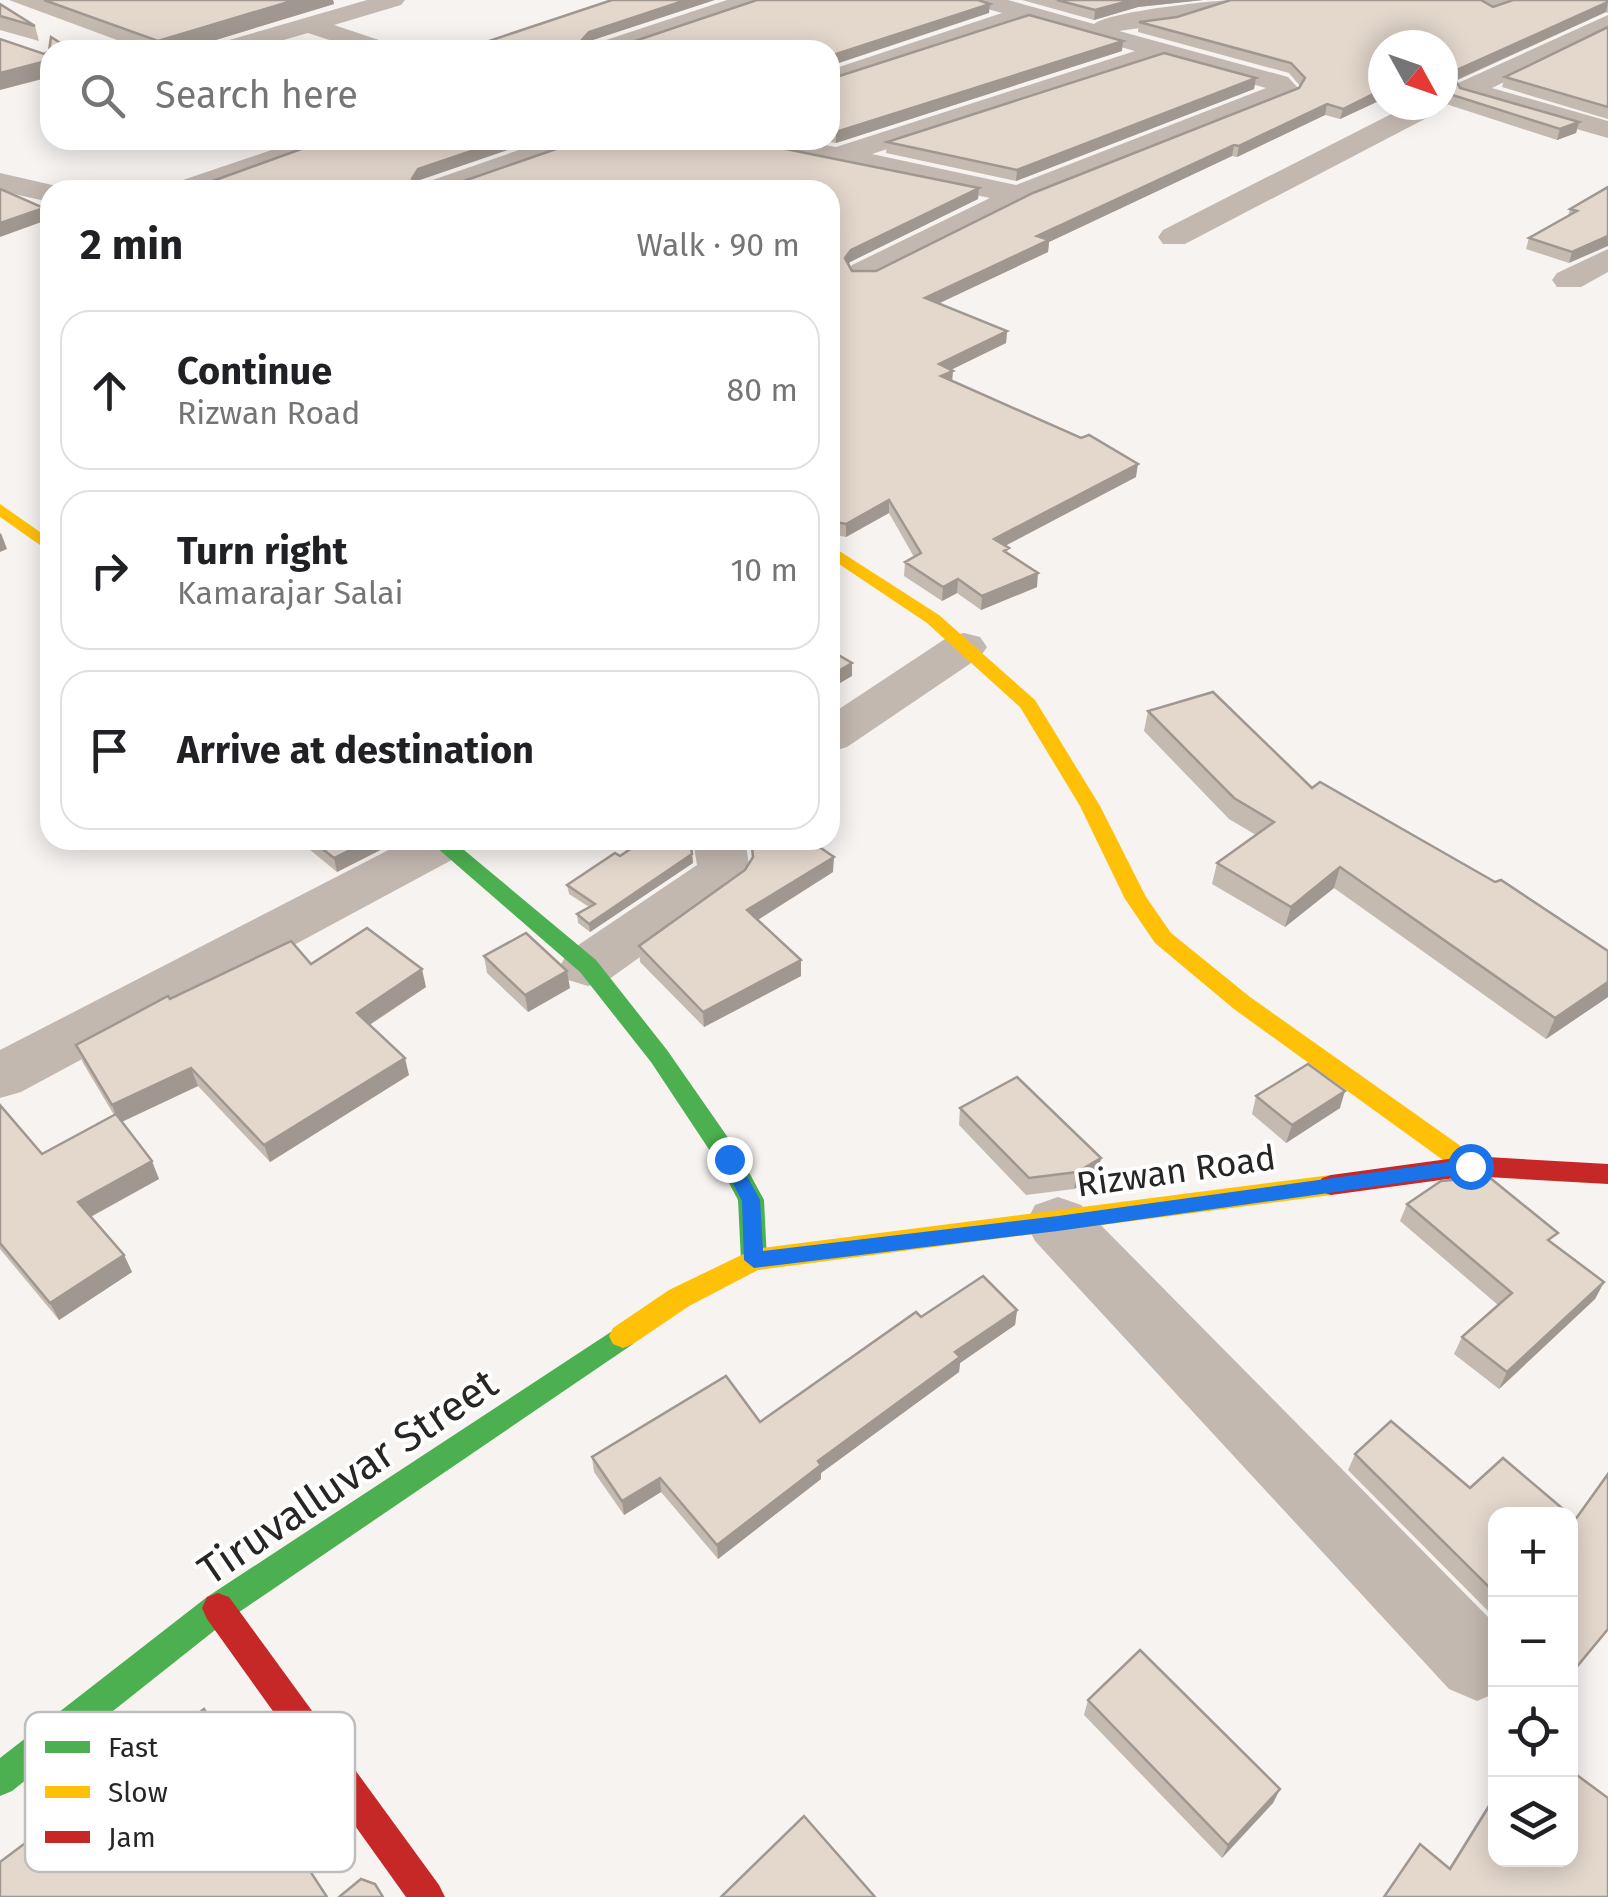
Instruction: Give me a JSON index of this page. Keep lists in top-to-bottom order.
{
  "streets": {
    "street": ["Rizwan Road", "Tiruvalluvar Street"]
  },
  "crossings": [
    ["Rizwan Road", "Tiruvalluvar Street"]
  ],
  "legend": ["Fast", "Slow", "Jam"],
  "north": "bottom right",
  "page": {
    "search": "Search here",
    "heading": ["2 min", "Walk · 90 m"],
    "list": [
      ["Continue", "Rizwan Road", "80 m"],
      ["Turn right", "Kamarajar Salai", "10 m"],
      "Arrive at destination"
    ],
    "map_buttons": ["+", "−"]
  }
}
